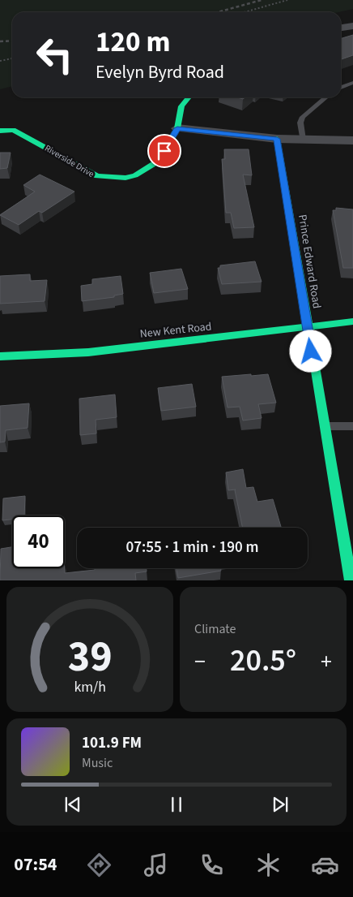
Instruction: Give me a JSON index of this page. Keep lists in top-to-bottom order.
{
  "streets": {
    "street": ["Riverside Drive", "Prince Edward Road", "New Kent Road"]
  },
  "crossings": [
    ["Prince Edward Road", "New Kent Road"]
  ],
  "page": {
    "turn": ["120 m", "Evelyn Byrd Road"],
    "limit": "40",
    "trip": "07:55 · 1 min · 190 m",
    "tile": "Climate",
    "heat": ["−", "20.5°", "+"],
    "song": ["101.9 FM", "Music"],
    "tabs": "07:54",
    "gauge": ["39", "km/h"]
  }
}
